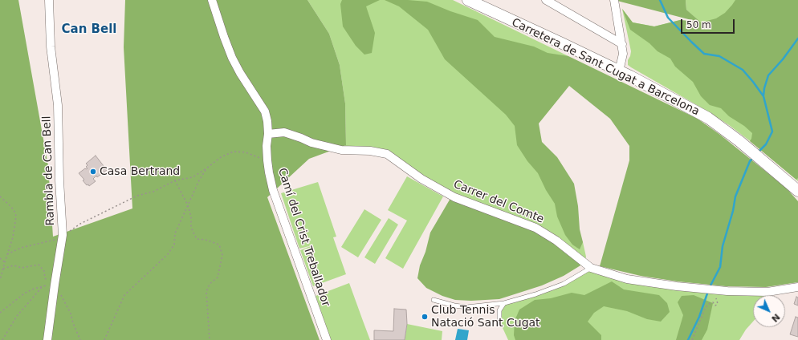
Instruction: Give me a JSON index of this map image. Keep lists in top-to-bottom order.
{
  "streets": {
    "main road": ["Carretera de Sant Cugat a Barcelona"],
    "street": ["Rambla de Can Bell", "Carrer del Comte", "Camí del Crist Treballador"]
  },
  "crossings": [
    ["Carrer del Comte", "Camí del Crist Treballador"]
  ],
  "districts": ["Can Bell"],
  "places": ["Casa Bertrand", "Club Tennis Natació Sant Cugat"],
  "scale_bar": "50 m",
  "north": "bottom right"
}
